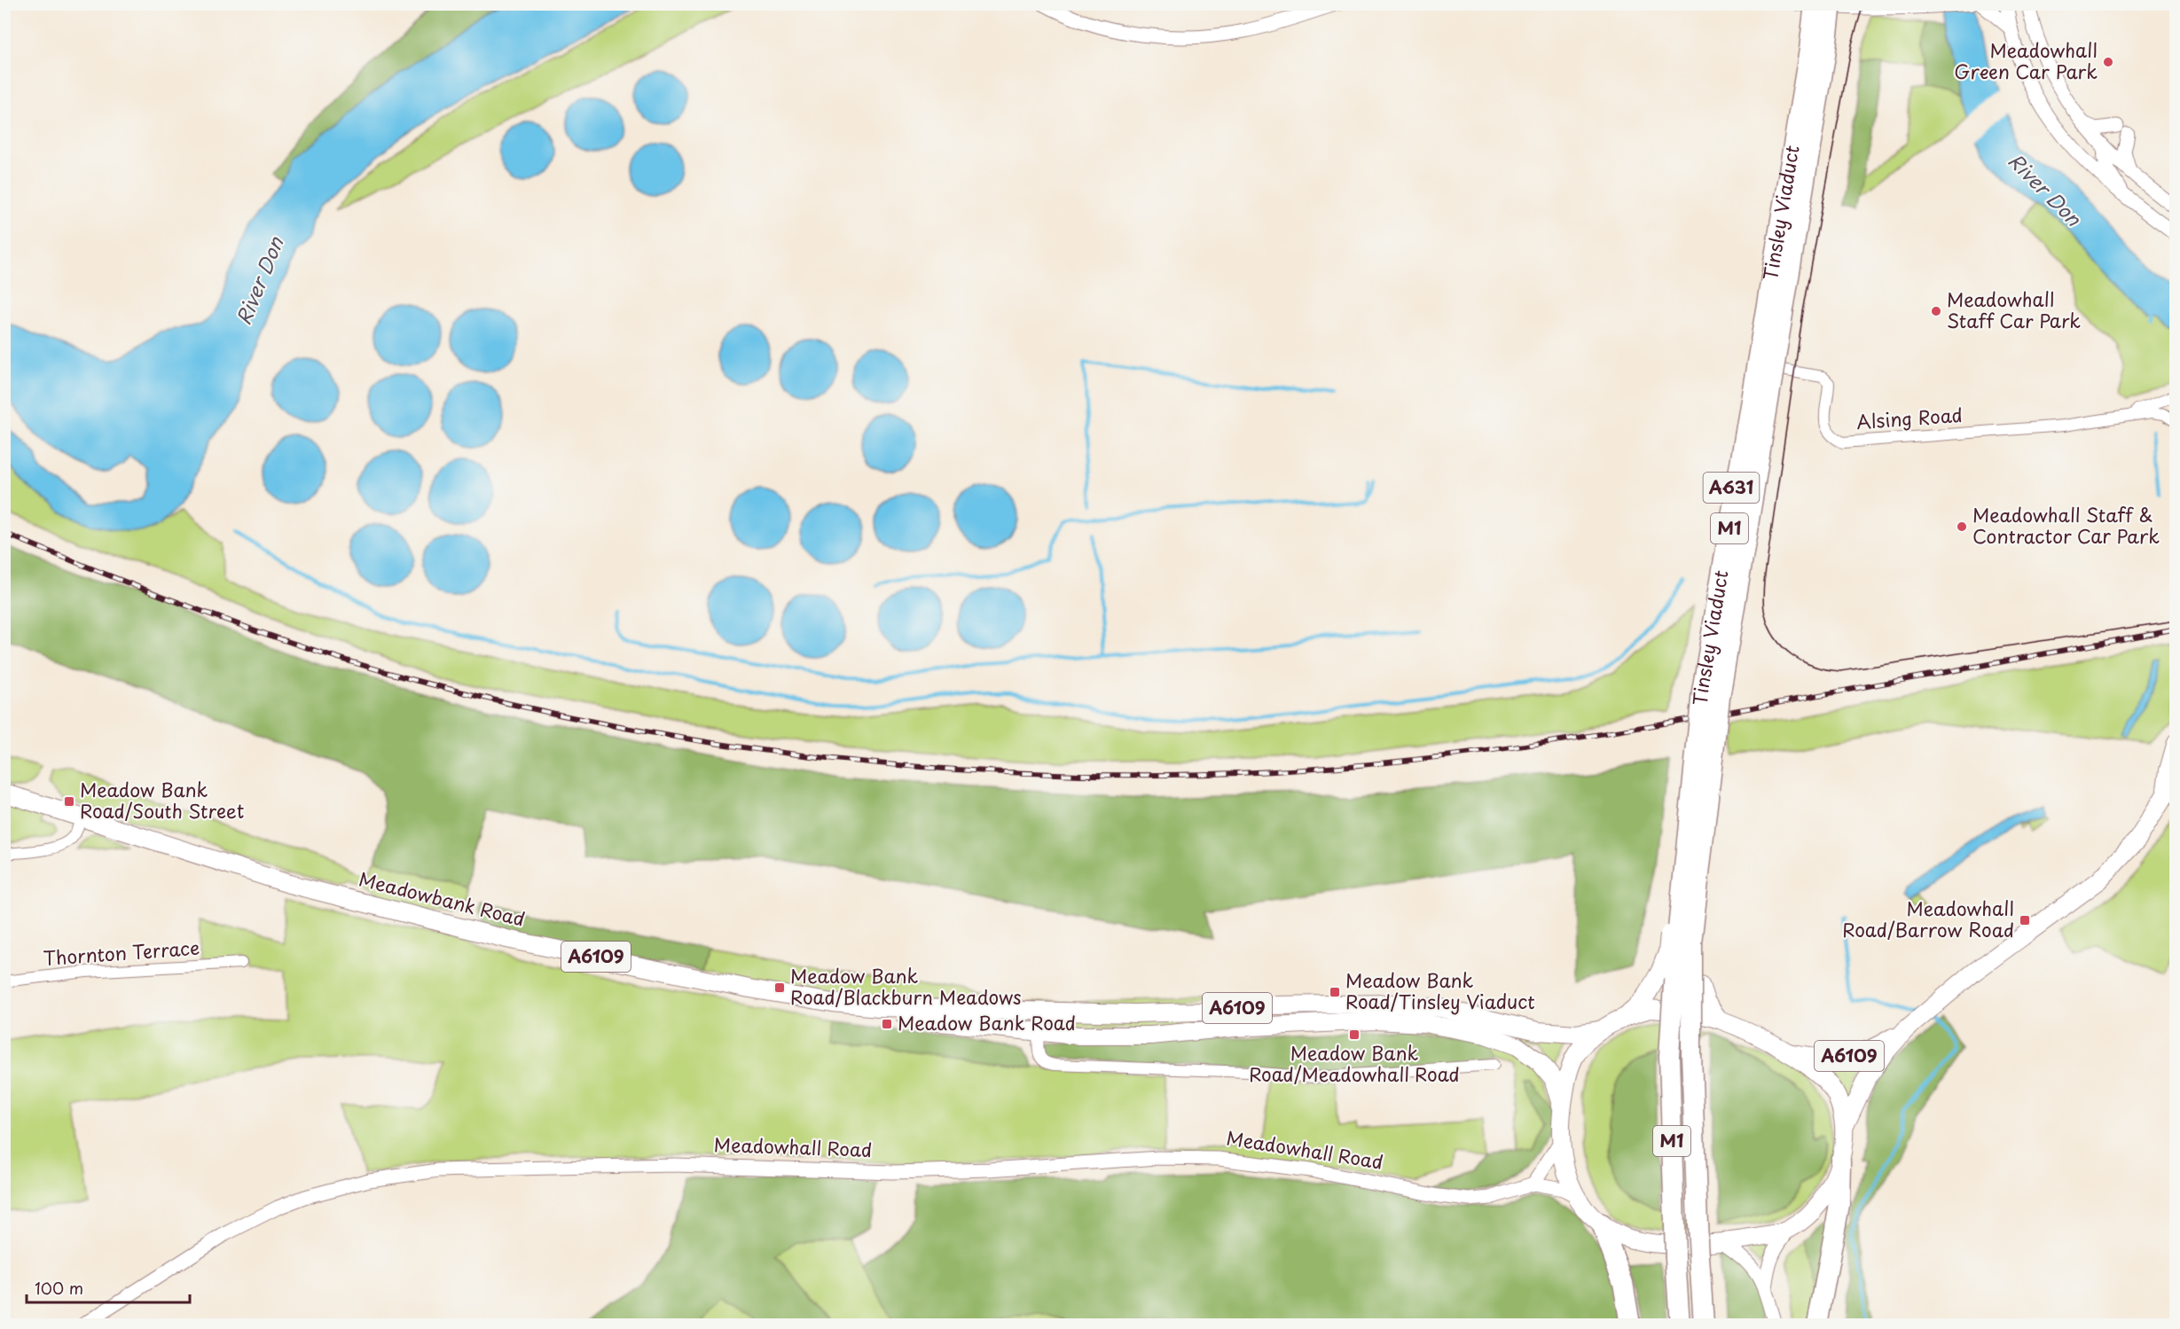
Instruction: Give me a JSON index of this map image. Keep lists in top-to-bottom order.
{
  "streets": {
    "highway": ["Tinsley Viaduct", "M1"],
    "main road": ["A631", "Meadowbank Road", "A6109"],
    "street": ["Alsing Road", "Thornton Terrace", "Meadowhall Road"]
  },
  "crossings": [
    ["Meadowbank Road", "A6109"]
  ],
  "water": ["River Don"],
  "places": {
    "other": ["Meadowhall Green Car Park", "Meadowhall Staff Car Park", "Meadowhall Staff & Contractor Car Park"],
    "transit": [
      "Meadow Bank Road/South Street",
      "Meadowhall Road/Barrow Road",
      "Meadow Bank Road/Blackburn Meadows",
      "Meadow Bank Road/Tinsley Viaduct",
      "Meadow Bank Road",
      "Meadow Bank Road/Meadowhall Road"
    ]
  },
  "scale_bar": "100 m"
}
